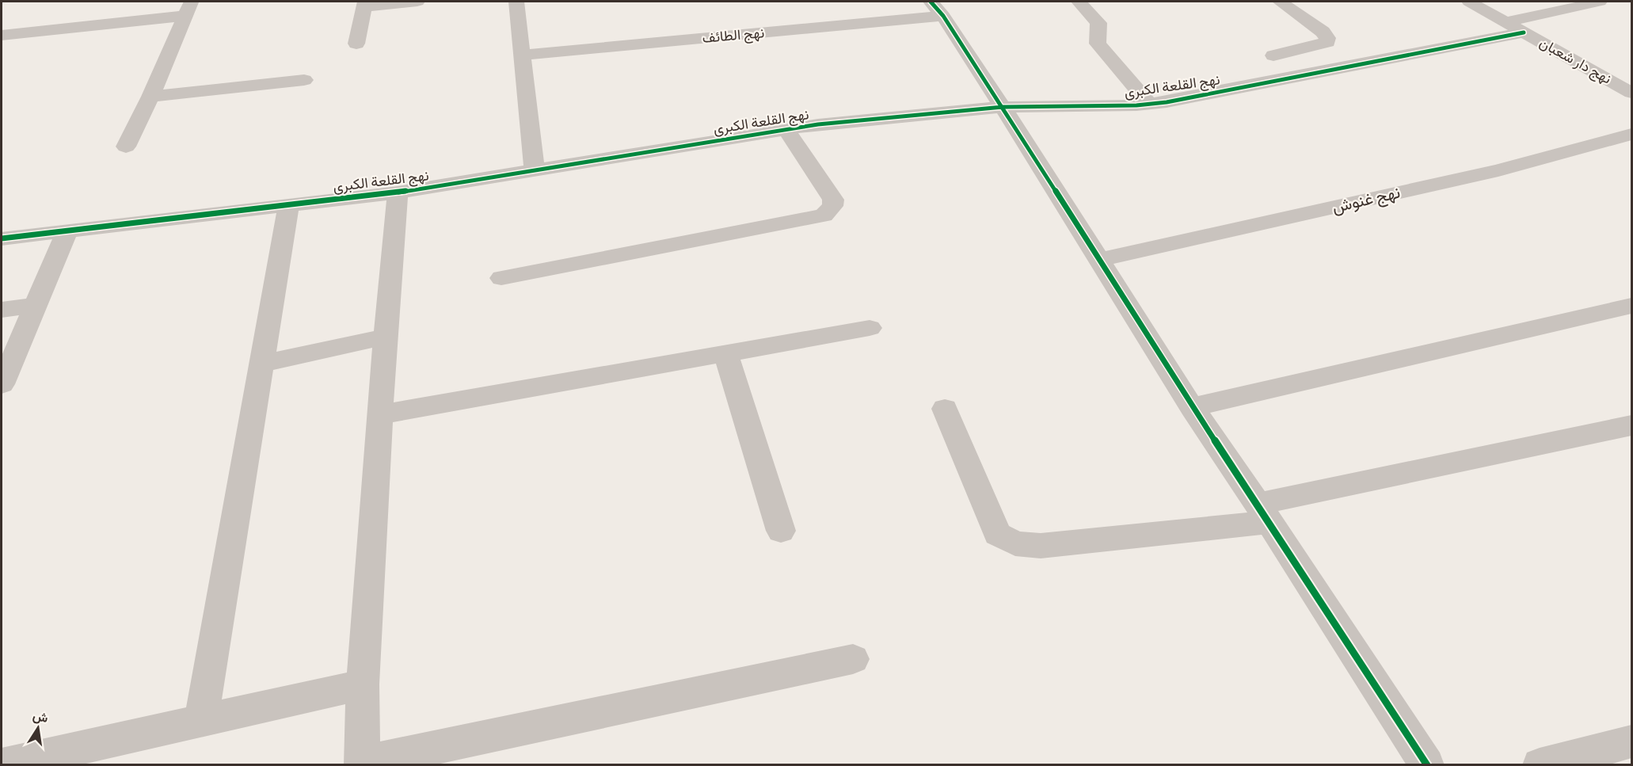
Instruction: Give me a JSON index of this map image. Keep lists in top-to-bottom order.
{
  "streets": {
    "street": [
      "نهج الطائف",
      "نهج دار شعبان",
      "نهج القلعة الكبرى",
      "نهج غنوش"
    ]
  },
  "crossings": [
    ["نهج دار شعبان", "نهج القلعة الكبرى"]
  ],
  "north": "top"
}
